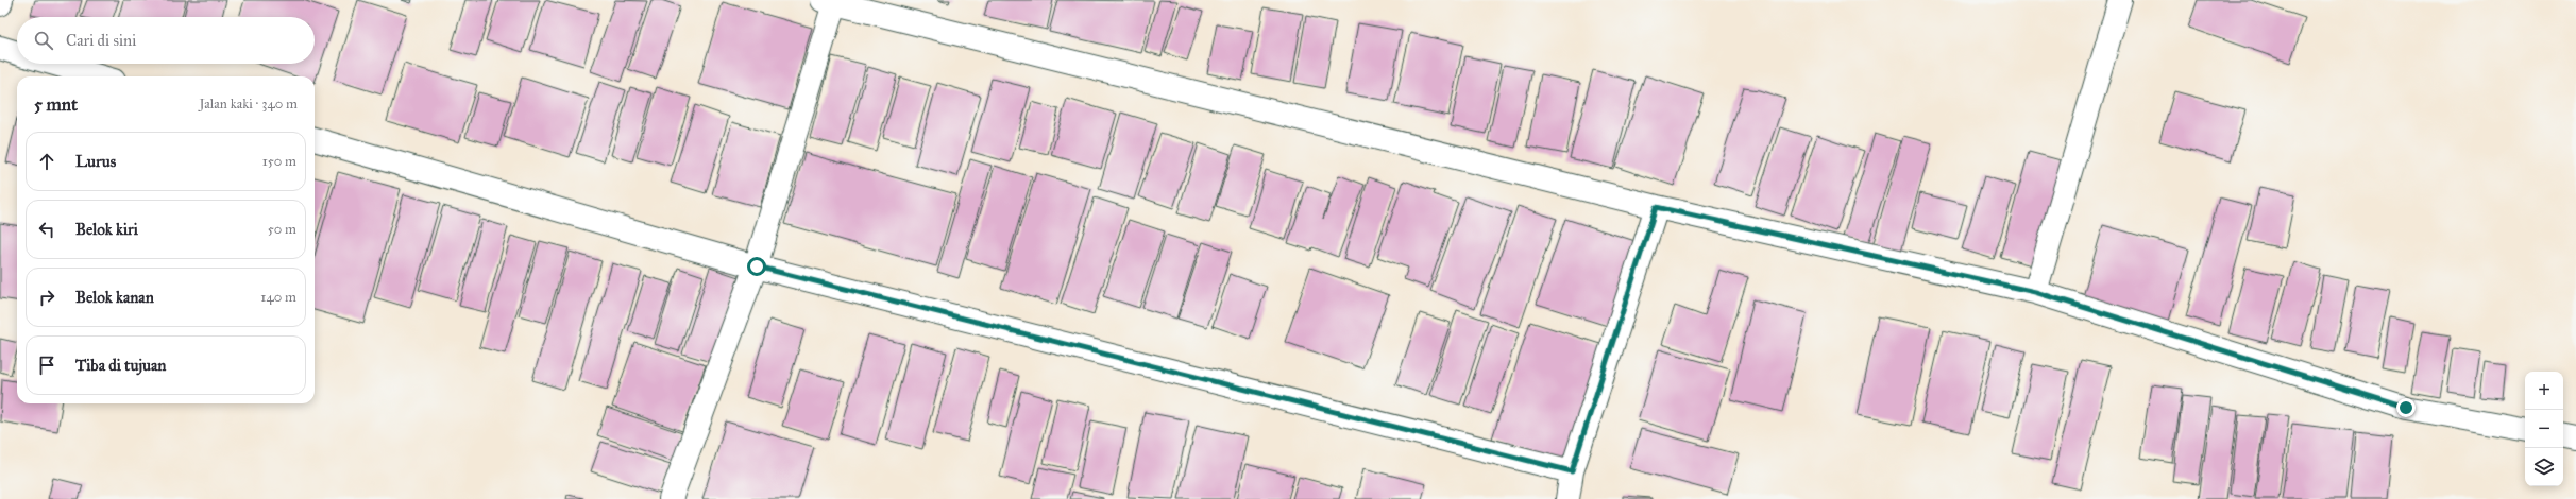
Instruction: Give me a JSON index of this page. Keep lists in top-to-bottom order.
{
  "page": {
    "search": "Cari di sini",
    "heading": ["5 mnt", "Jalan kaki · 340 m"],
    "list": [
      ["Lurus", "150 m"],
      ["Belok kiri", "50 m"],
      ["Belok kanan", "140 m"],
      "Tiba di tujuan"
    ],
    "map_buttons": ["+", "−"]
  }
}
